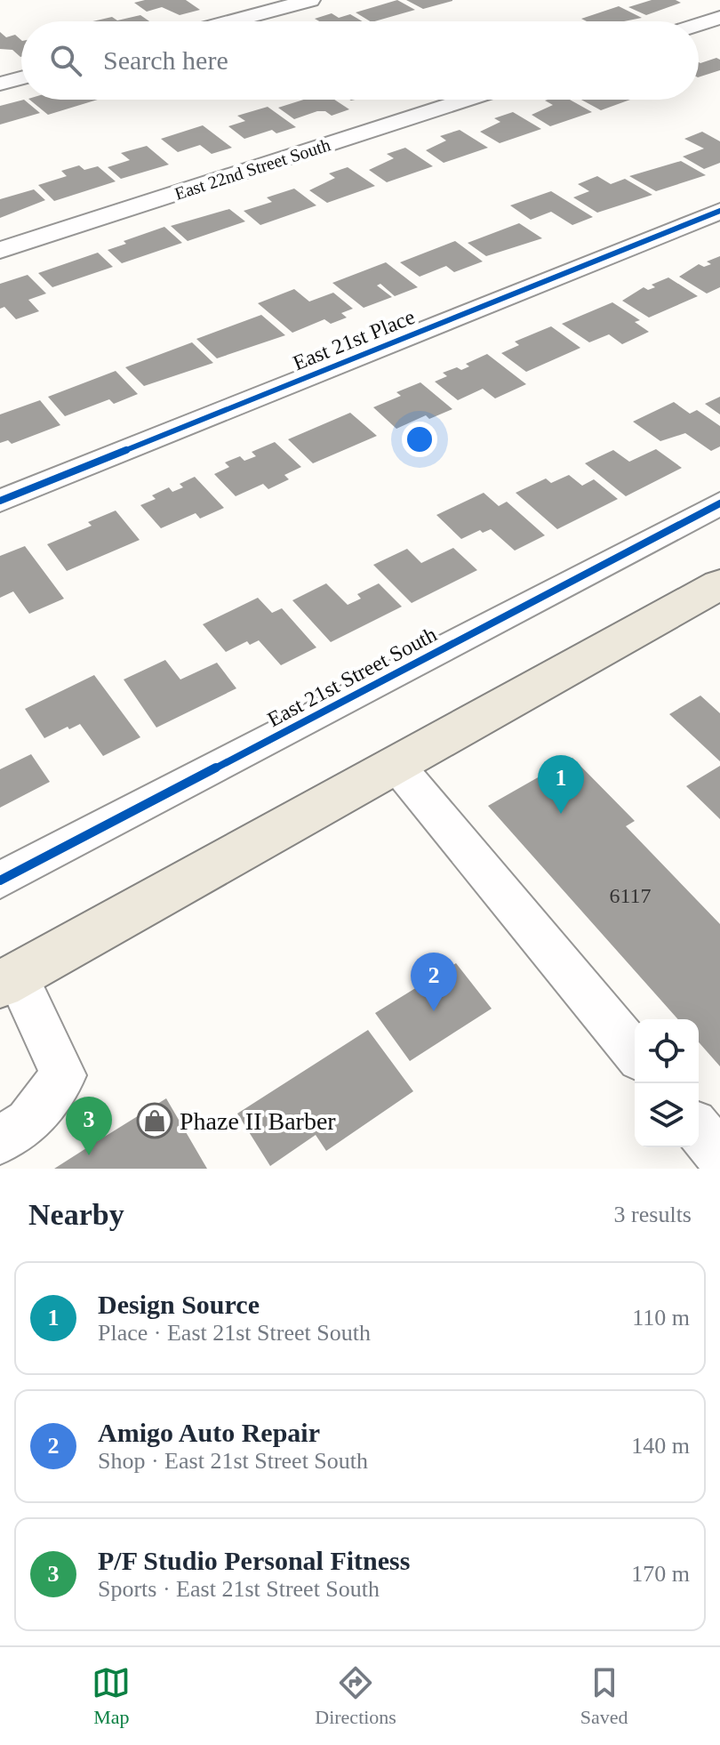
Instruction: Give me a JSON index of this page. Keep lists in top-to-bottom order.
{
  "streets": {
    "street": ["East 22nd Street South", "East 21st Place", "East 21st Street South"]
  },
  "places": {
    "shop": ["Phaze II Barber"]
  },
  "house_numbers": ["6117"],
  "page": {
    "search": "Search here",
    "pins": ["1", "2", "3"],
    "heading": ["Nearby", "3 results"],
    "list": [
      {
        "mark": "1",
        "name": "Design Source",
        "note": "Place · East 21st Street South",
        "value": "110 m"
      },
      {
        "mark": "2",
        "name": "Amigo Auto Repair",
        "note": "Shop · East 21st Street South",
        "value": "140 m"
      },
      {
        "mark": "3",
        "name": "P/F Studio Personal Fitness",
        "note": "Sports · East 21st Street South",
        "value": "170 m"
      }
    ],
    "nav": ["Map", "Directions", "Saved"]
  }
}
